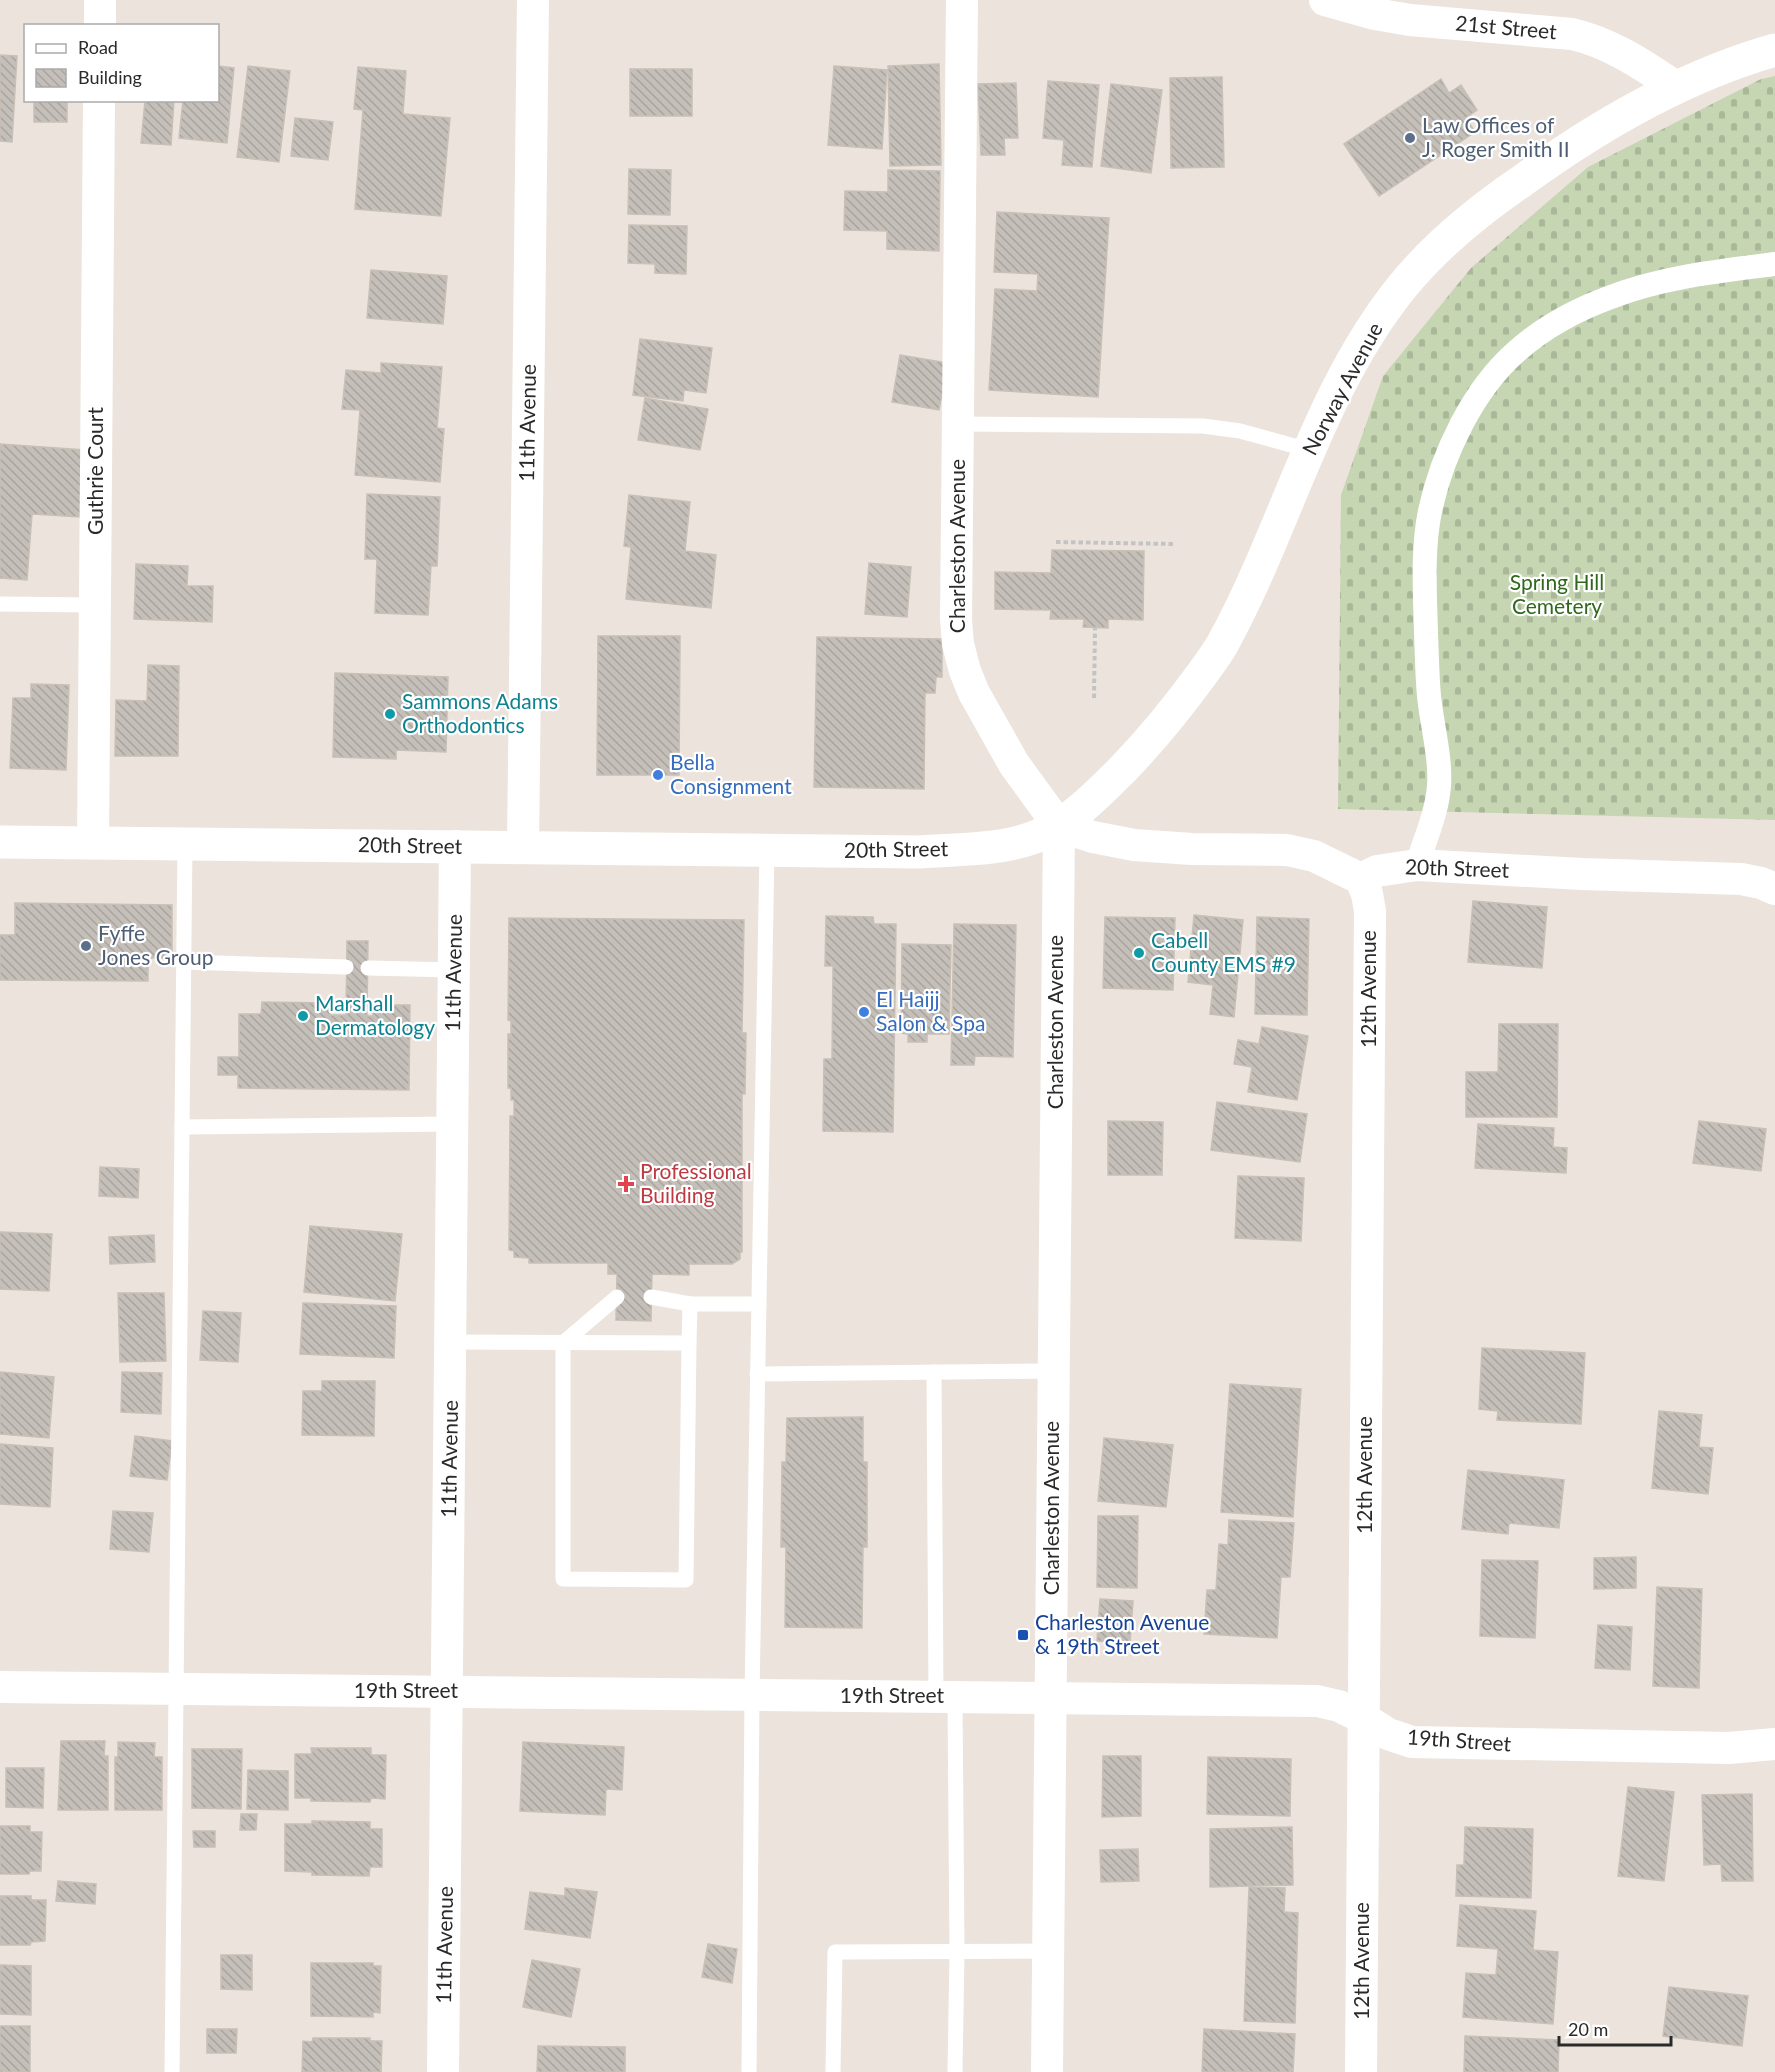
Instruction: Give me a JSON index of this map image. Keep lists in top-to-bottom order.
{
  "streets": {
    "main road": ["Norway Avenue", "20th Street"],
    "street": [
      "21st Street",
      "11th Avenue",
      "Guthrie Court",
      "Charleston Avenue",
      "12th Avenue",
      "19th Street"
    ]
  },
  "crossings": [
    ["21st Street", "Norway Avenue"],
    ["Norway Avenue", "Charleston Avenue"],
    ["Norway Avenue", "20th Street"],
    ["11th Avenue", "20th Street"],
    ["11th Avenue", "19th Street"],
    ["Guthrie Court", "20th Street"],
    ["Charleston Avenue", "20th Street"],
    ["Charleston Avenue", "19th Street"],
    ["20th Street", "12th Avenue"],
    ["12th Avenue", "19th Street"]
  ],
  "parks": ["Spring Hill Cemetery"],
  "places": {
    "other": [
      "Law Offices of J. Roger Smith II",
      "Sammons Adams Orthodontics",
      "Bella Consignment",
      "Fyffe Jones Group",
      "Cabell County EMS #9",
      "El Haijj Salon & Spa",
      "Marshall Dermatology"
    ],
    "health": ["Professional Building"],
    "transit": ["Charleston Avenue & 19th Street"]
  },
  "legend": ["Road", "Building"],
  "scale_bar": "20 m"
}
